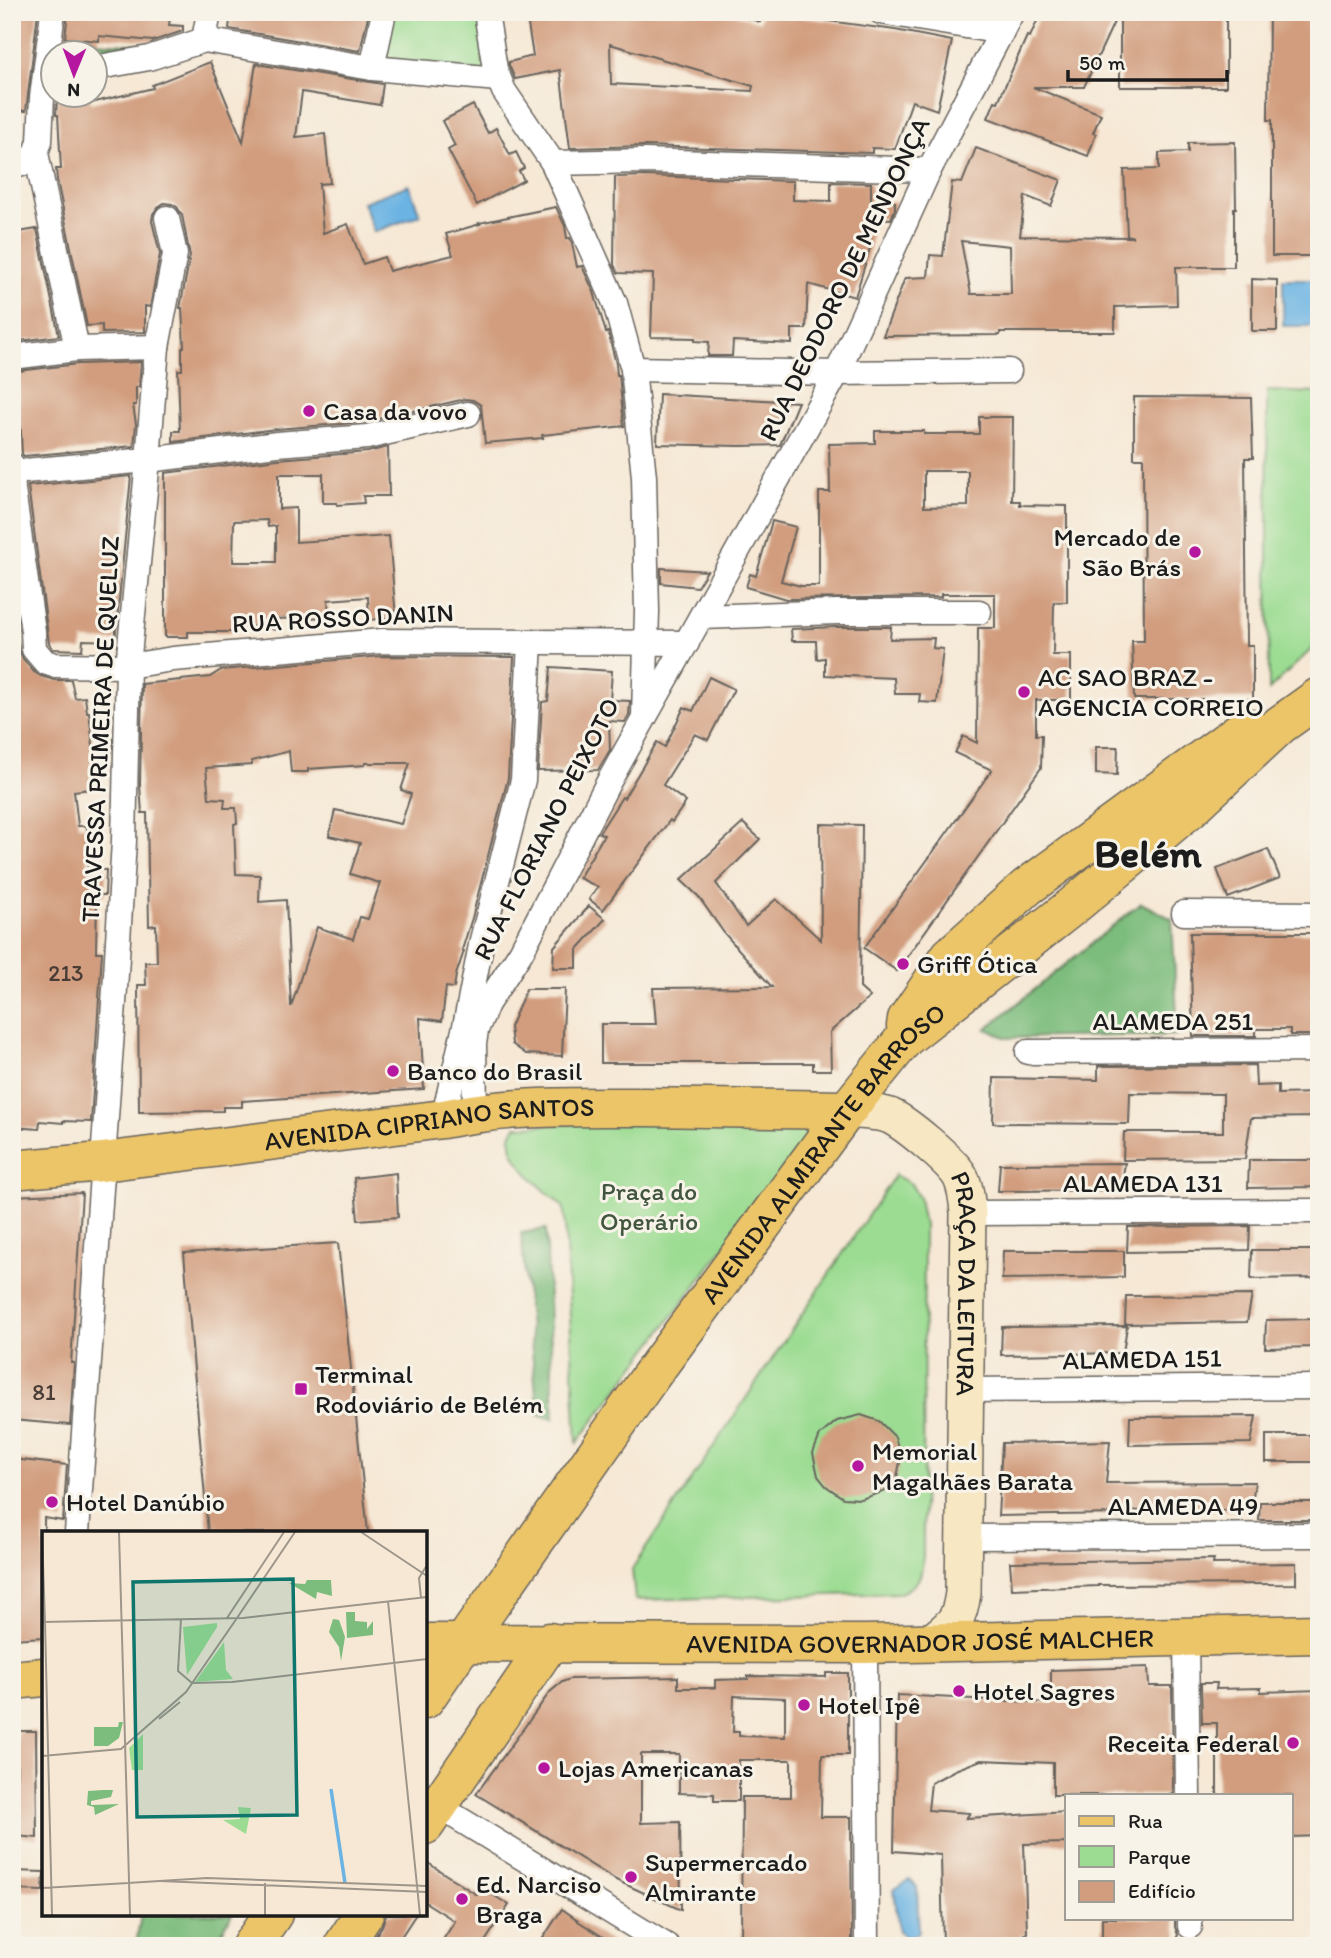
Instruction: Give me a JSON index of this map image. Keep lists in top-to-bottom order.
{
  "streets": {
    "main road": ["AVENIDA CIPRIANO SANTOS", "AVENIDA ALMIRANTE BARROSO", "AVENIDA GOVERNADOR JOSÉ MALCHER"],
    "street": [
      "RUA DEODORO DE MENDONÇA",
      "RUA ROSSO DANIN",
      "TRAVESSA PRIMEIRA DE QUELUZ",
      "RUA FLORIANO PEIXOTO",
      "ALAMEDA 251",
      "ALAMEDA 131",
      "PRAÇA DA LEITURA",
      "ALAMEDA 151",
      "ALAMEDA 49"
    ]
  },
  "crossings": [
    ["RUA DEODORO DE MENDONÇA", "RUA ROSSO DANIN"],
    ["RUA DEODORO DE MENDONÇA", "RUA FLORIANO PEIXOTO"],
    ["RUA ROSSO DANIN", "TRAVESSA PRIMEIRA DE QUELUZ"],
    ["RUA ROSSO DANIN", "RUA FLORIANO PEIXOTO"],
    ["TRAVESSA PRIMEIRA DE QUELUZ", "AVENIDA CIPRIANO SANTOS"],
    ["RUA FLORIANO PEIXOTO", "AVENIDA CIPRIANO SANTOS"],
    ["AVENIDA CIPRIANO SANTOS", "AVENIDA ALMIRANTE BARROSO"],
    ["AVENIDA CIPRIANO SANTOS", "PRAÇA DA LEITURA"],
    ["AVENIDA ALMIRANTE BARROSO", "PRAÇA DA LEITURA"],
    ["AVENIDA ALMIRANTE BARROSO", "AVENIDA GOVERNADOR JOSÉ MALCHER"],
    ["ALAMEDA 131", "PRAÇA DA LEITURA"],
    ["PRAÇA DA LEITURA", "ALAMEDA 151"],
    ["PRAÇA DA LEITURA", "ALAMEDA 49"],
    ["PRAÇA DA LEITURA", "AVENIDA GOVERNADOR JOSÉ MALCHER"]
  ],
  "districts": ["Belém"],
  "parks": ["Praça do Operário"],
  "places": {
    "other": [
      "Casa da vovo",
      "Mercado de São Brás",
      "AC SAO BRAZ - AGENCIA CORREIO",
      "Griff Ótica",
      "Banco do Brasil",
      "Memorial Magalhães Barata",
      "Hotel Danúbio",
      "Hotel Sagres",
      "Hotel Ipê",
      "Receita Federal",
      "Lojas Americanas",
      "Supermercado Almirante",
      "Ed. Narciso Braga"
    ],
    "transit": ["Terminal Rodoviário de Belém"]
  },
  "house_numbers": ["213", "81"],
  "legend": ["Rua", "Parque", "Edifício"],
  "scale_bar": "50 m",
  "north": "bottom"
}
